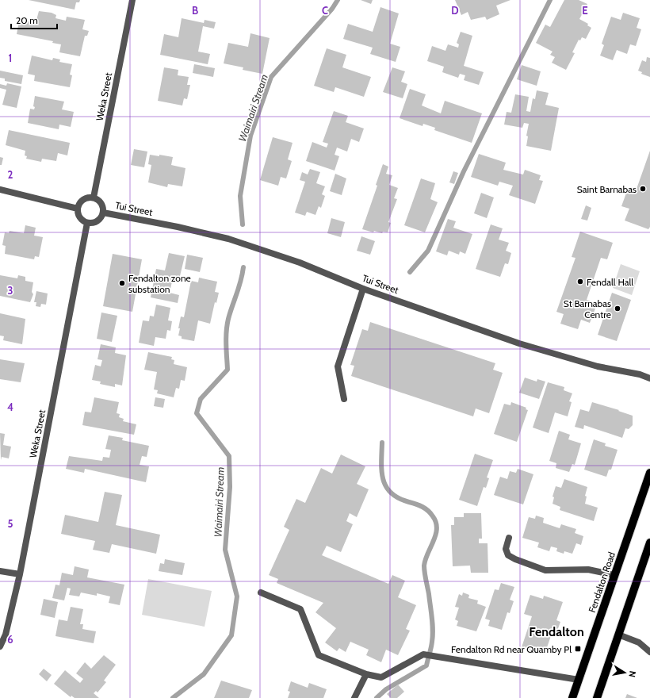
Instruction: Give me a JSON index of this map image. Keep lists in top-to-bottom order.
{
  "streets": {
    "main road": ["Fendalton Road"],
    "street": ["Weka Street", "Tui Street"]
  },
  "crossings": [
    ["Weka Street", "Tui Street"]
  ],
  "districts": ["Fendalton"],
  "water": ["Waimairi Stream"],
  "places": {
    "other": [
      "Saint Barnabas",
      "Fendall Hall",
      "Fendalton zone substation",
      "St Barnabas Centre"
    ],
    "transit": ["Fendalton Rd near Quamby Pl"]
  },
  "scale_bar": "20 m",
  "north": "right",
  "grid": {
    "columns": [
      "B",
      "C",
      "D",
      "E"
    ],
    "rows": [
      "1",
      "2",
      "3",
      "4",
      "5",
      "6"
    ]
  }
}
